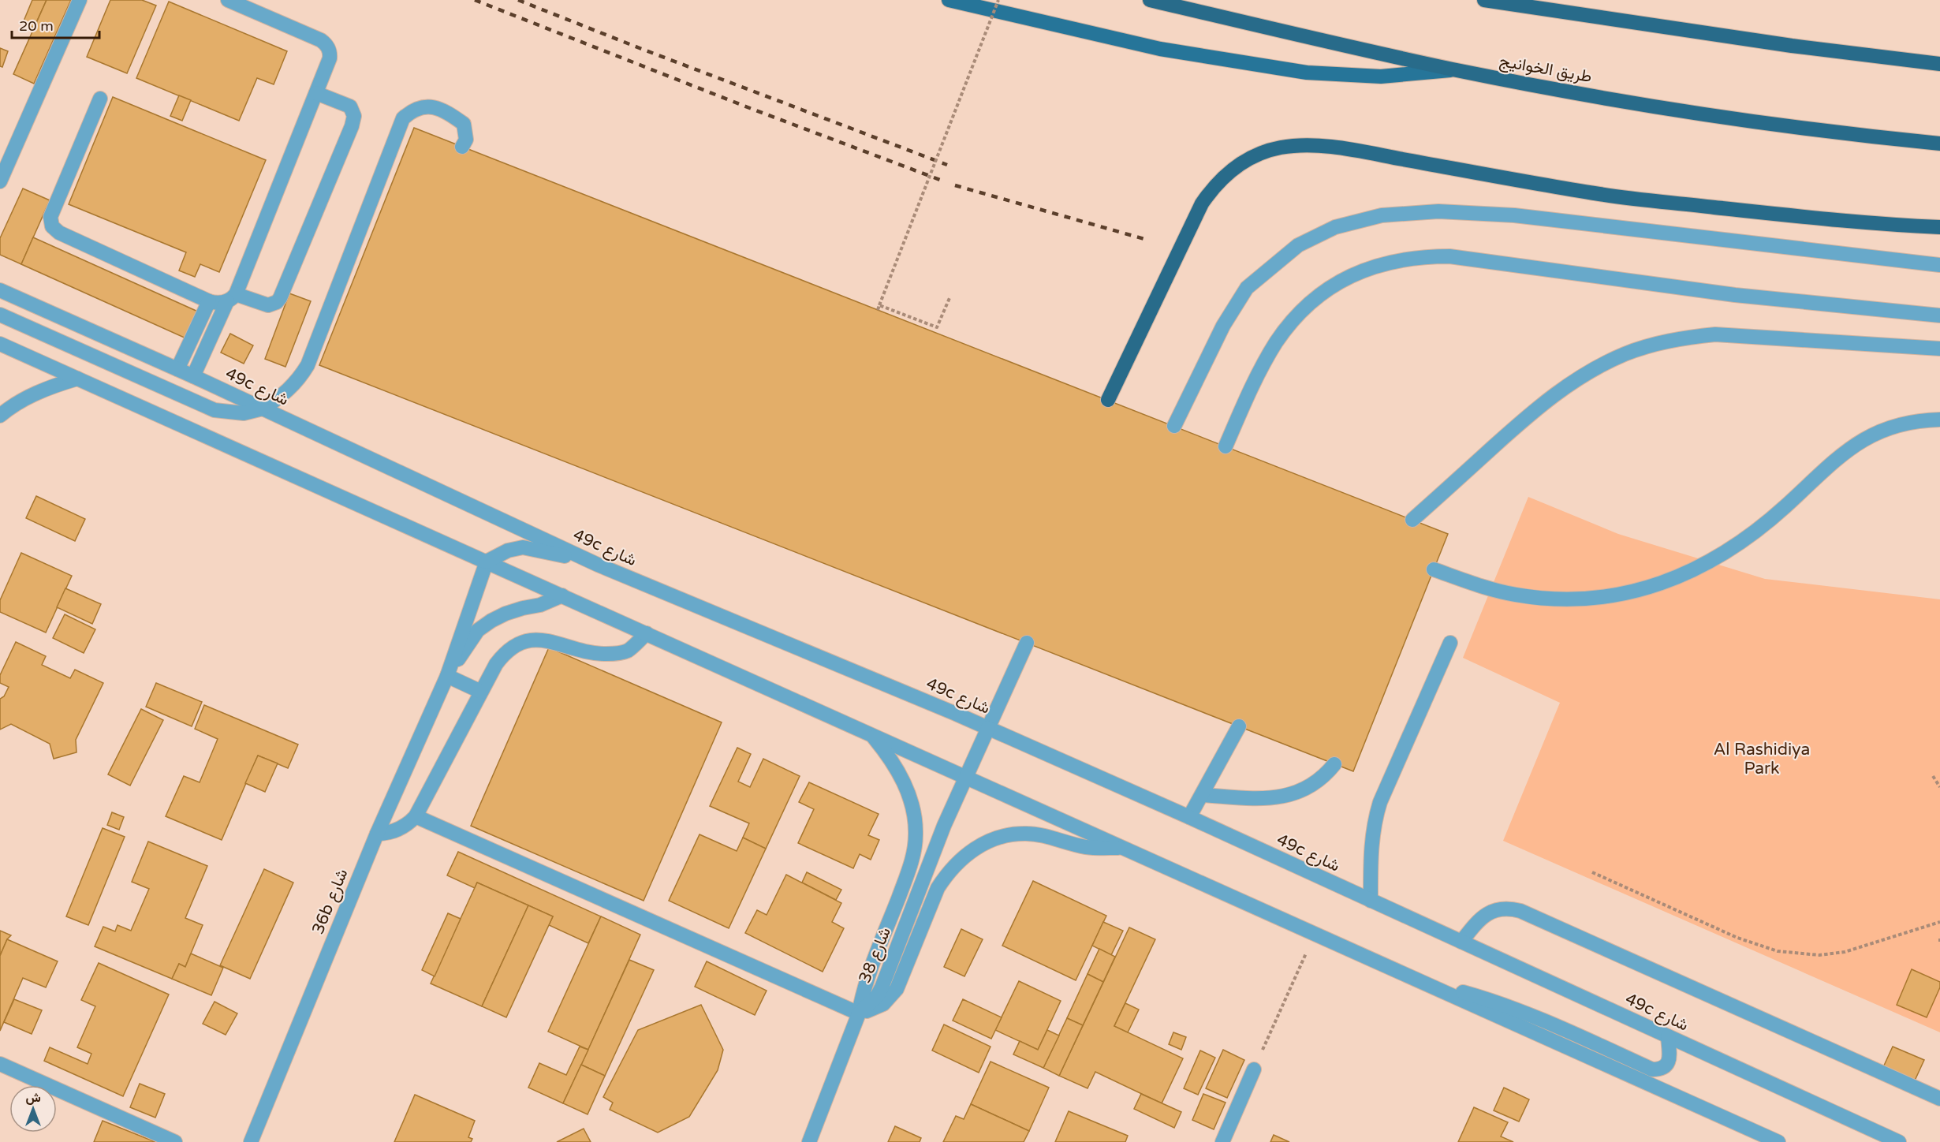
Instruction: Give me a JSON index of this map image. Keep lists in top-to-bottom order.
{
  "streets": {
    "highway": ["طريق الخوانيج"],
    "street": ["49c شارع", "36b شارع", "شارع 38"]
  },
  "crossings": [
    ["49c شارع", "شارع 38"]
  ],
  "parks": ["Al Rashidiya Park"],
  "scale_bar": "20 m",
  "north": "top"
}
